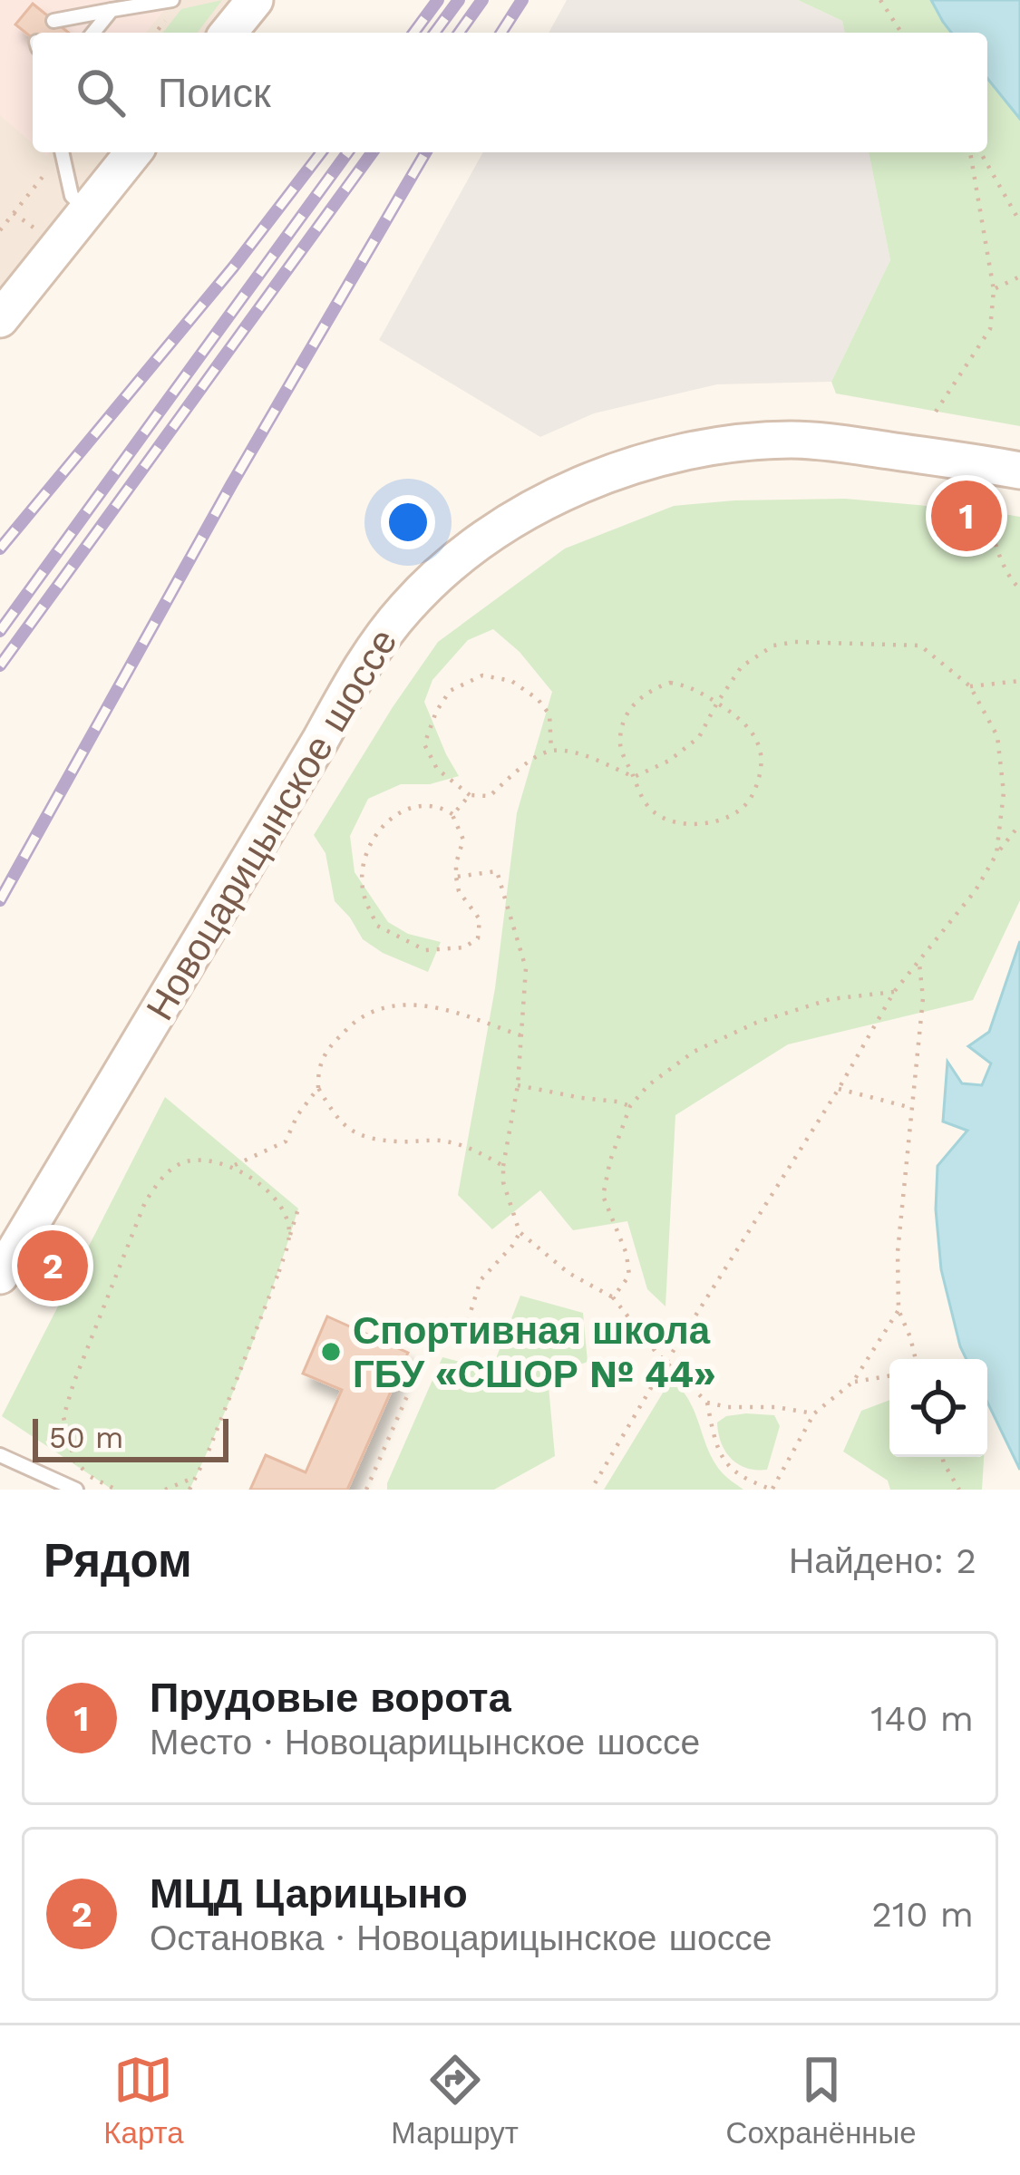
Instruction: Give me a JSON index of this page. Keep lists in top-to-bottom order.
{
  "streets": {
    "main road": ["Новоцарицынское шоссе"]
  },
  "places": ["Спортивная школа ГБУ «СШОР № 44»"],
  "scale_bar": "50 m",
  "page": {
    "search": "Поиск",
    "pins": ["1", "2"],
    "scale": "50 m",
    "heading": ["Рядом", "Найдено: 2"],
    "list": [
      {
        "mark": "1",
        "name": "Прудовые ворота",
        "note": "Место · Новоцарицынское шоссе",
        "value": "140 m"
      },
      {
        "mark": "2",
        "name": "МЦД Царицыно",
        "note": "Остановка · Новоцарицынское шоссе",
        "value": "210 m"
      }
    ],
    "nav": ["Карта", "Маршрут", "Сохранённые"]
  }
}
